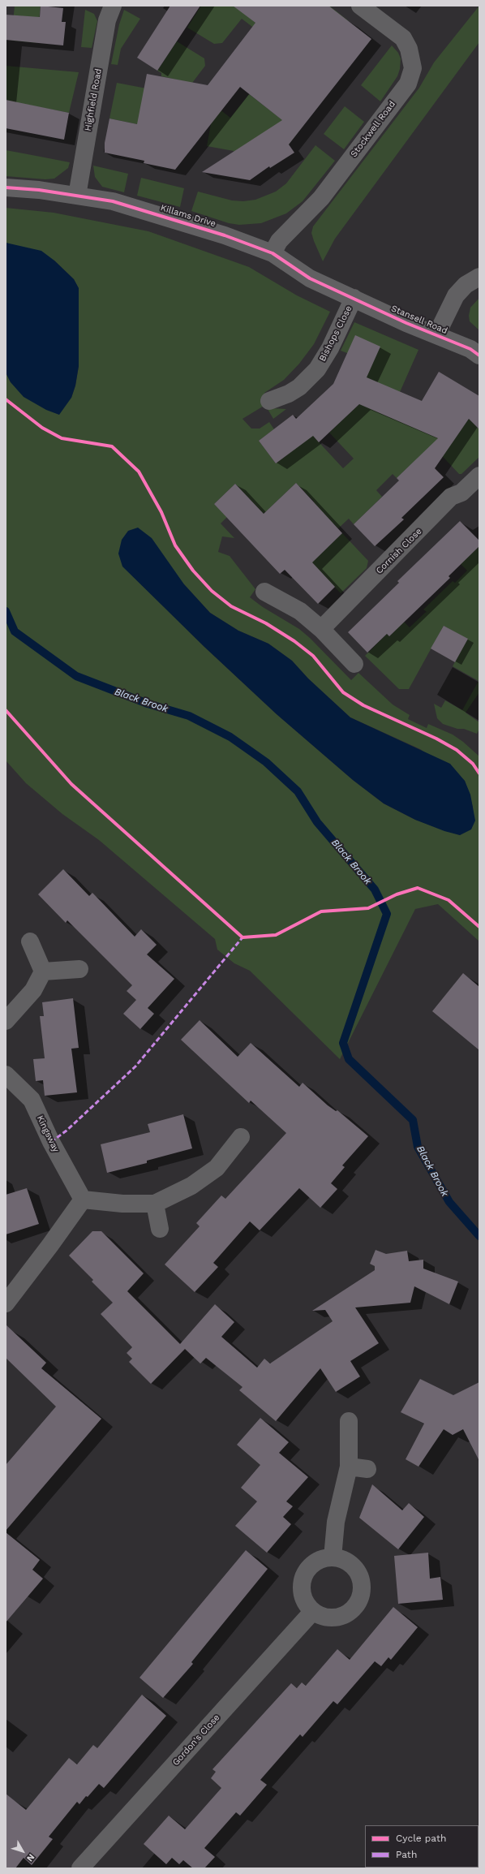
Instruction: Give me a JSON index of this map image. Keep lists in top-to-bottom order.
{
  "streets": {
    "street": [
      "Highfield Road",
      "Stockwell Road",
      "Killams Drive",
      "Stansell Road",
      "Bishops Close",
      "Cornish Close",
      "Kingsway",
      "Gordon's Close"
    ]
  },
  "crossings": [
    ["Highfield Road", "Killams Drive"],
    ["Stockwell Road", "Killams Drive"],
    ["Killams Drive", "Stansell Road"],
    ["Killams Drive", "Bishops Close"],
    ["Stansell Road", "Bishops Close"]
  ],
  "water": ["Black Brook"],
  "legend": ["Cycle path", "Path"],
  "north": "bottom right"
}
